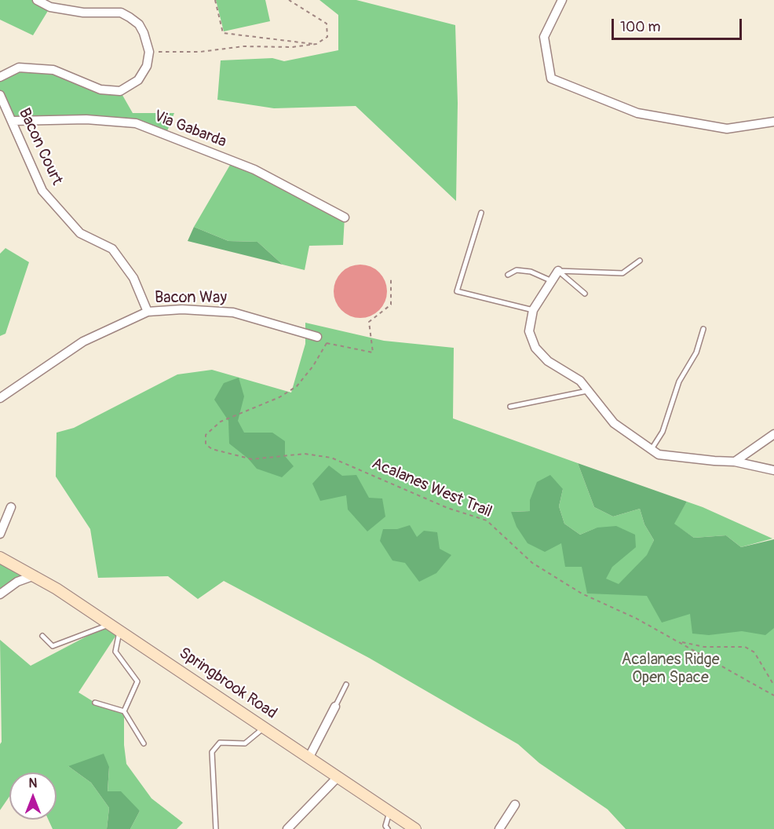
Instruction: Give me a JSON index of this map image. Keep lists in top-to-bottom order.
{
  "streets": {
    "street": [
      "Via Gabarda",
      "Bacon Court",
      "Bacon Way",
      "Springbrook Road"
    ],
    "path": ["Acalanes West Trail"]
  },
  "crossings": [
    ["Via Gabarda", "Bacon Court"],
    ["Bacon Court", "Bacon Way"]
  ],
  "parks": ["Acalanes Ridge Open Space"],
  "scale_bar": "100 m",
  "north": "top"
}
